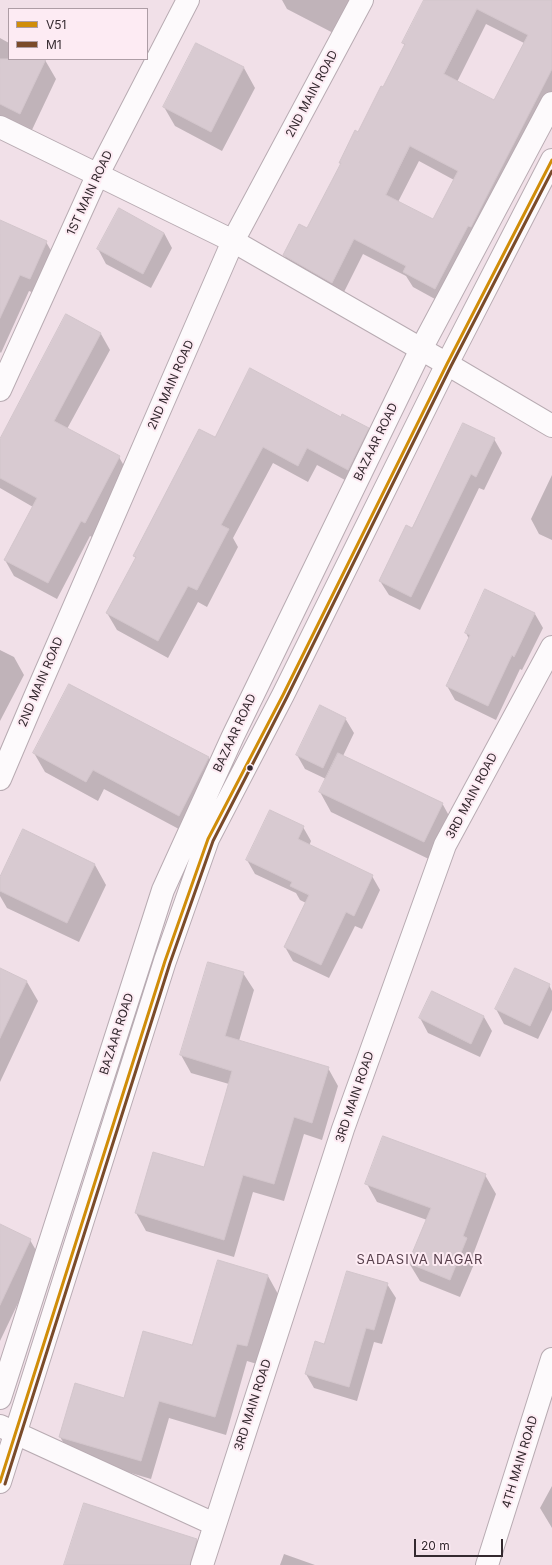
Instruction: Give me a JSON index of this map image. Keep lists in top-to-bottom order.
{
  "streets": {
    "street": [
      "2ND MAIN ROAD",
      "1ST MAIN ROAD",
      "BAZAAR ROAD",
      "3RD MAIN ROAD",
      "4TH MAIN ROAD"
    ]
  },
  "districts": ["SADASIVA NAGAR"],
  "lines": ["transit line V51", "transit line M1"],
  "legend": ["V51", "M1"],
  "scale_bar": "20 m"
}
